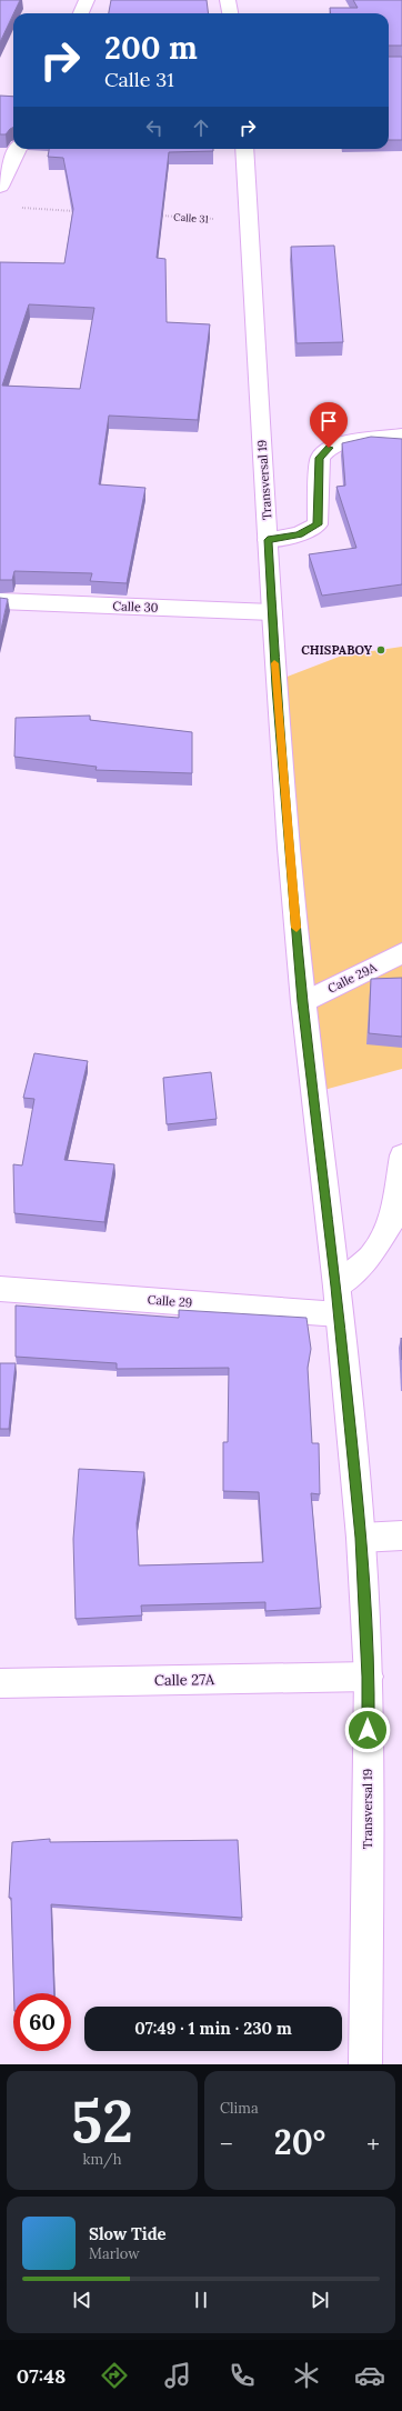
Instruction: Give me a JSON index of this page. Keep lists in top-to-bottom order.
{
  "streets": {
    "main road": [
      "Transversal 19",
      "Calle 30",
      "Calle 29A",
      "Calle 29",
      "Calle 27A"
    ],
    "path": ["Calle 31"]
  },
  "crossings": [
    ["Calle 31", "Transversal 19"],
    ["Transversal 19", "Calle 30"],
    ["Transversal 19", "Calle 29A"],
    ["Transversal 19", "Calle 29"],
    ["Transversal 19", "Calle 27A"]
  ],
  "places": ["CHISPABOY"],
  "page": {
    "turn": ["200 m", "Calle 31"],
    "limit": "60",
    "trip": "07:49 · 1 min · 230 m",
    "tile": [
      ["52", "km/h"],
      "Clima"
    ],
    "heat": ["−", "20°", "+"],
    "song": ["Slow Tide", "Marlow"],
    "tabs": "07:48"
  }
}
